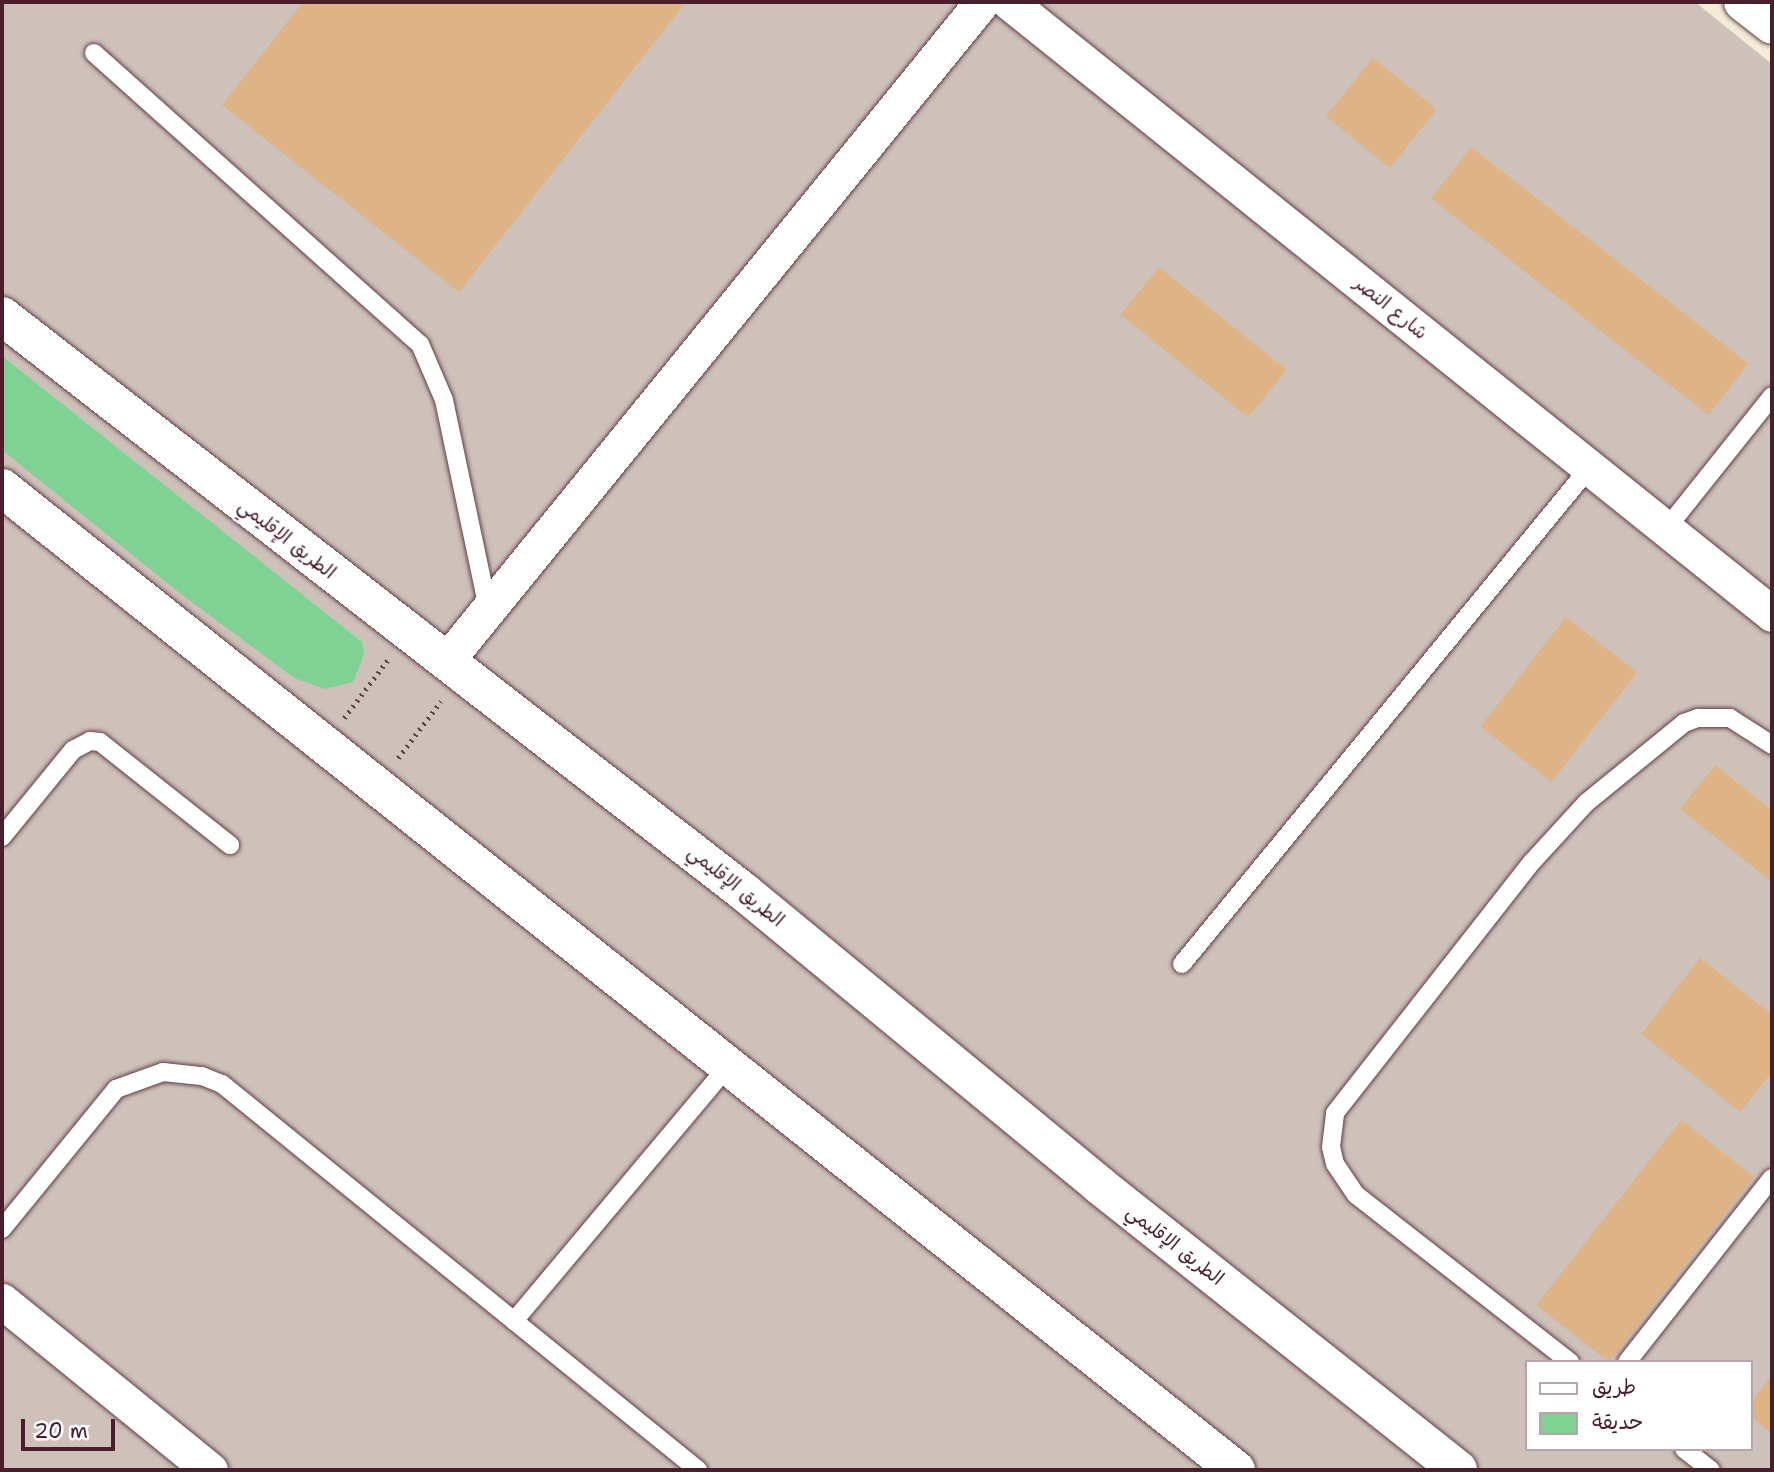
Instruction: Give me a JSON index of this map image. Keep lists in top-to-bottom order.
{
  "streets": {
    "main road": ["الطريق الإقليمي"],
    "street": ["شارع النصر"]
  },
  "legend": ["طريق", "حديقة"],
  "scale_bar": "20 m"
}
